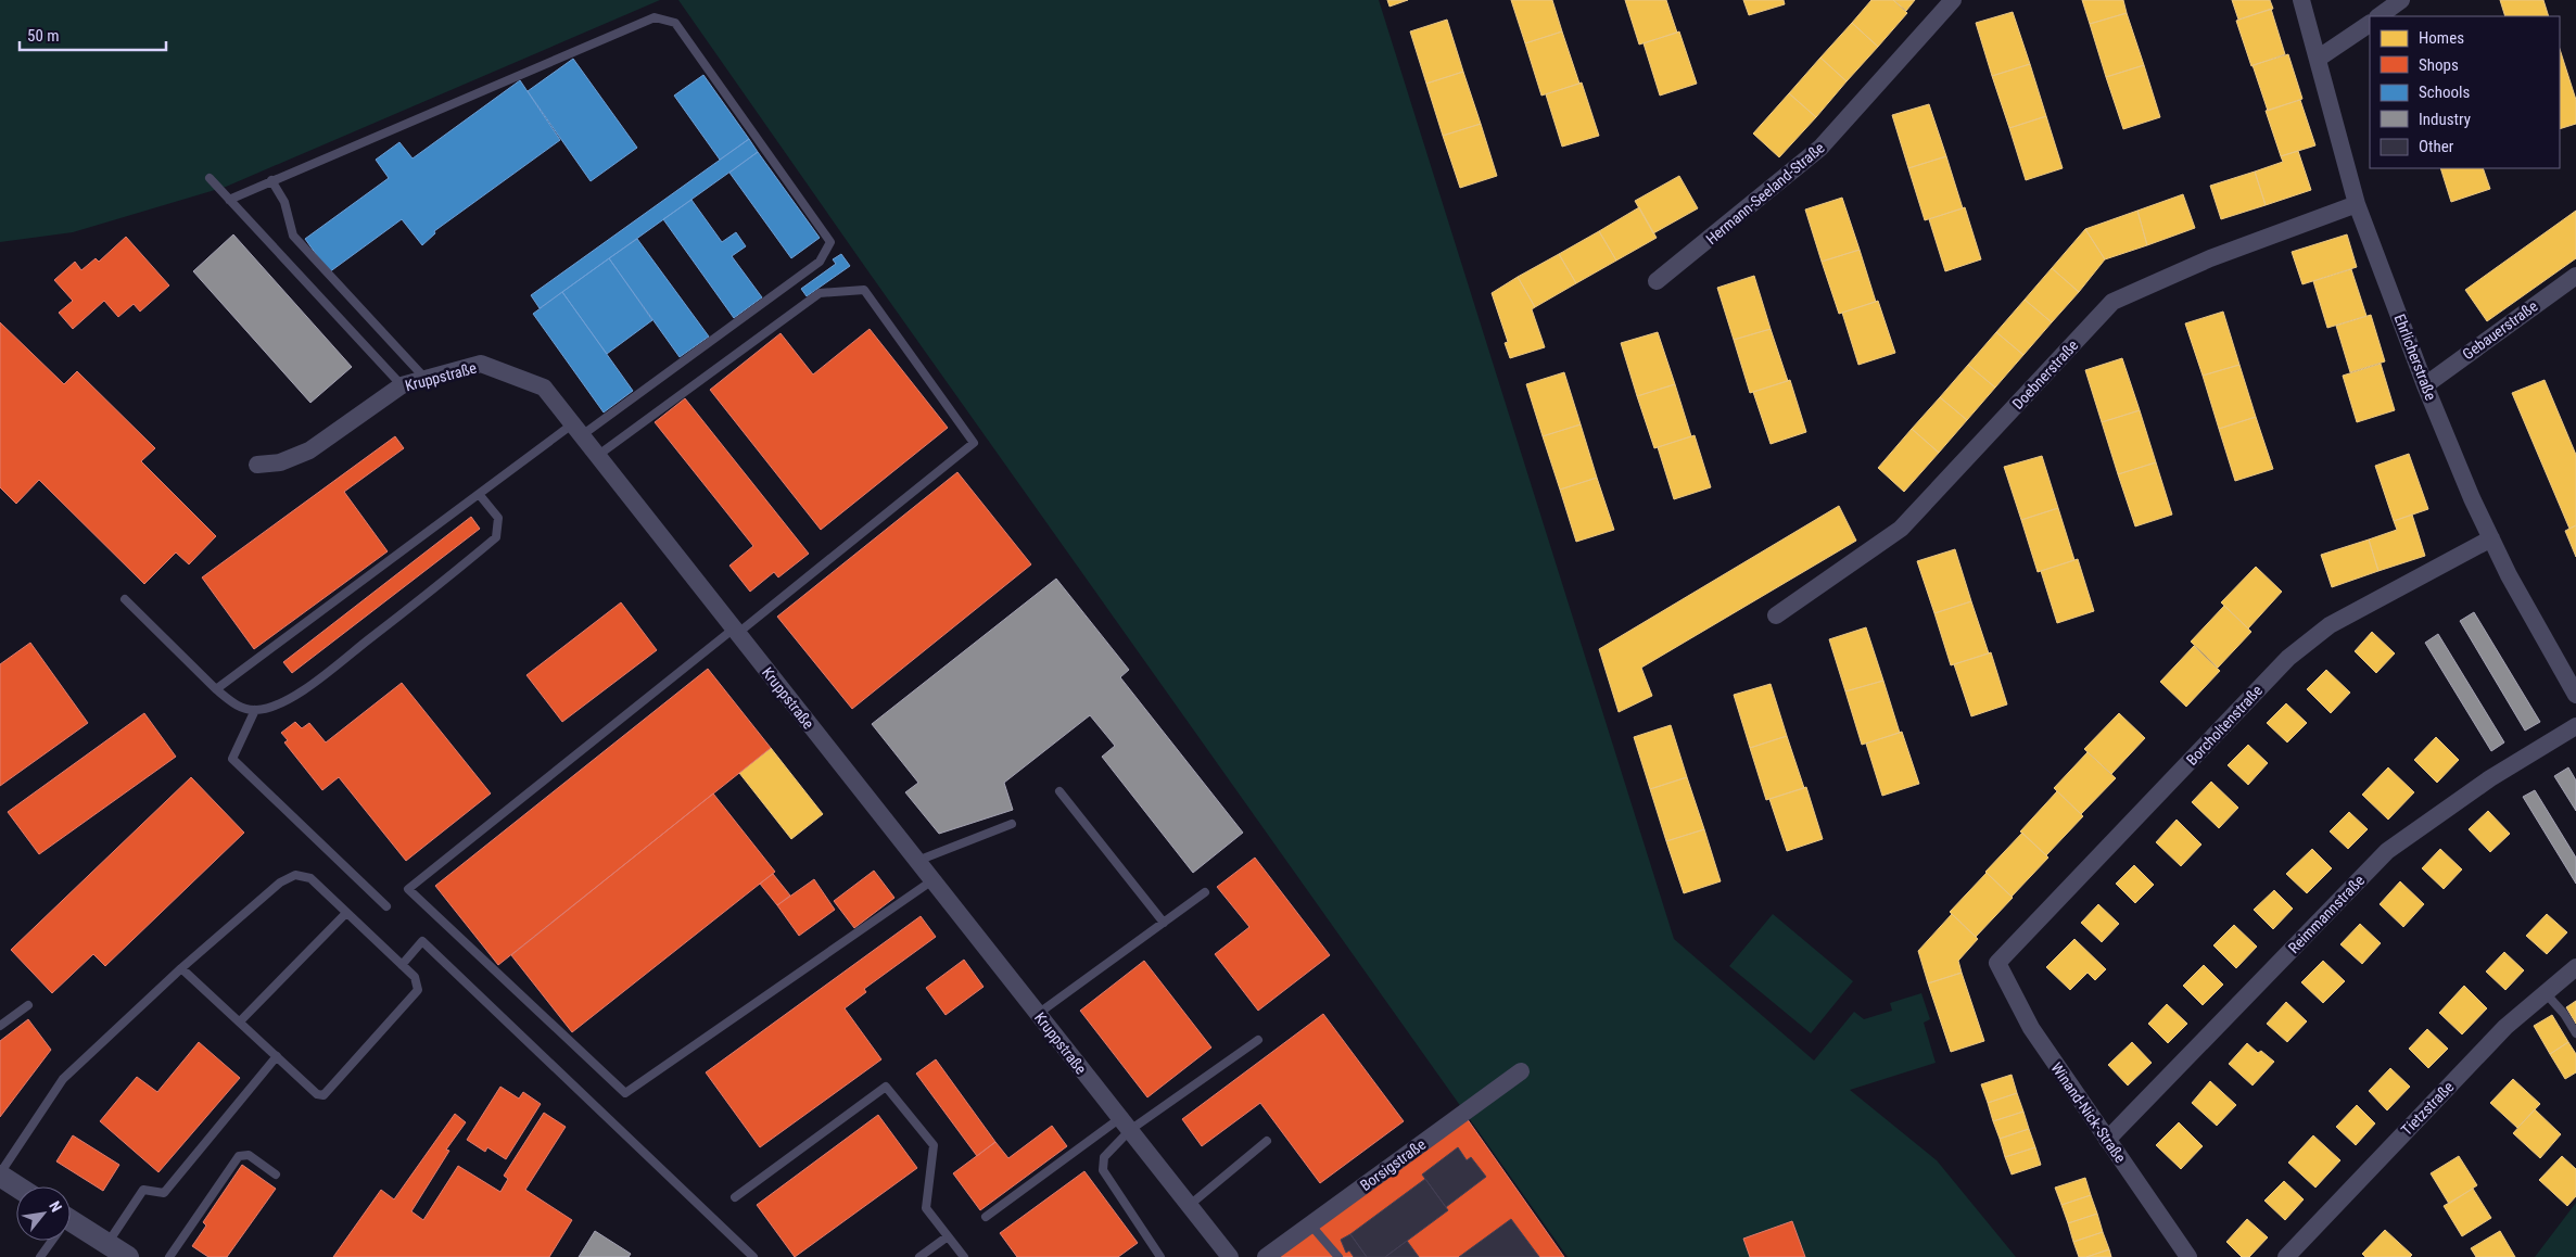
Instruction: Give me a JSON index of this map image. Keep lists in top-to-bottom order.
{
  "streets": {
    "street": [
      "Hermann-Seeland-Straße",
      "Gebauerstraße",
      "Ehrlicherstraße",
      "Doebnerstraße",
      "Kruppstraße",
      "Borcholtenstraße",
      "Reimmannstraße",
      "Tietzstraße",
      "Winand-Nick-Straße",
      "Borsigstraße"
    ]
  },
  "crossings": [
    ["Gebauerstraße", "Ehrlicherstraße"],
    ["Ehrlicherstraße", "Doebnerstraße"],
    ["Ehrlicherstraße", "Borcholtenstraße"],
    ["Borcholtenstraße", "Winand-Nick-Straße"],
    ["Reimmannstraße", "Winand-Nick-Straße"]
  ],
  "legend": [
    "Homes",
    "Shops",
    "Schools",
    "Industry",
    "Other"
  ],
  "scale_bar": "50 m",
  "north": "top right"
}
